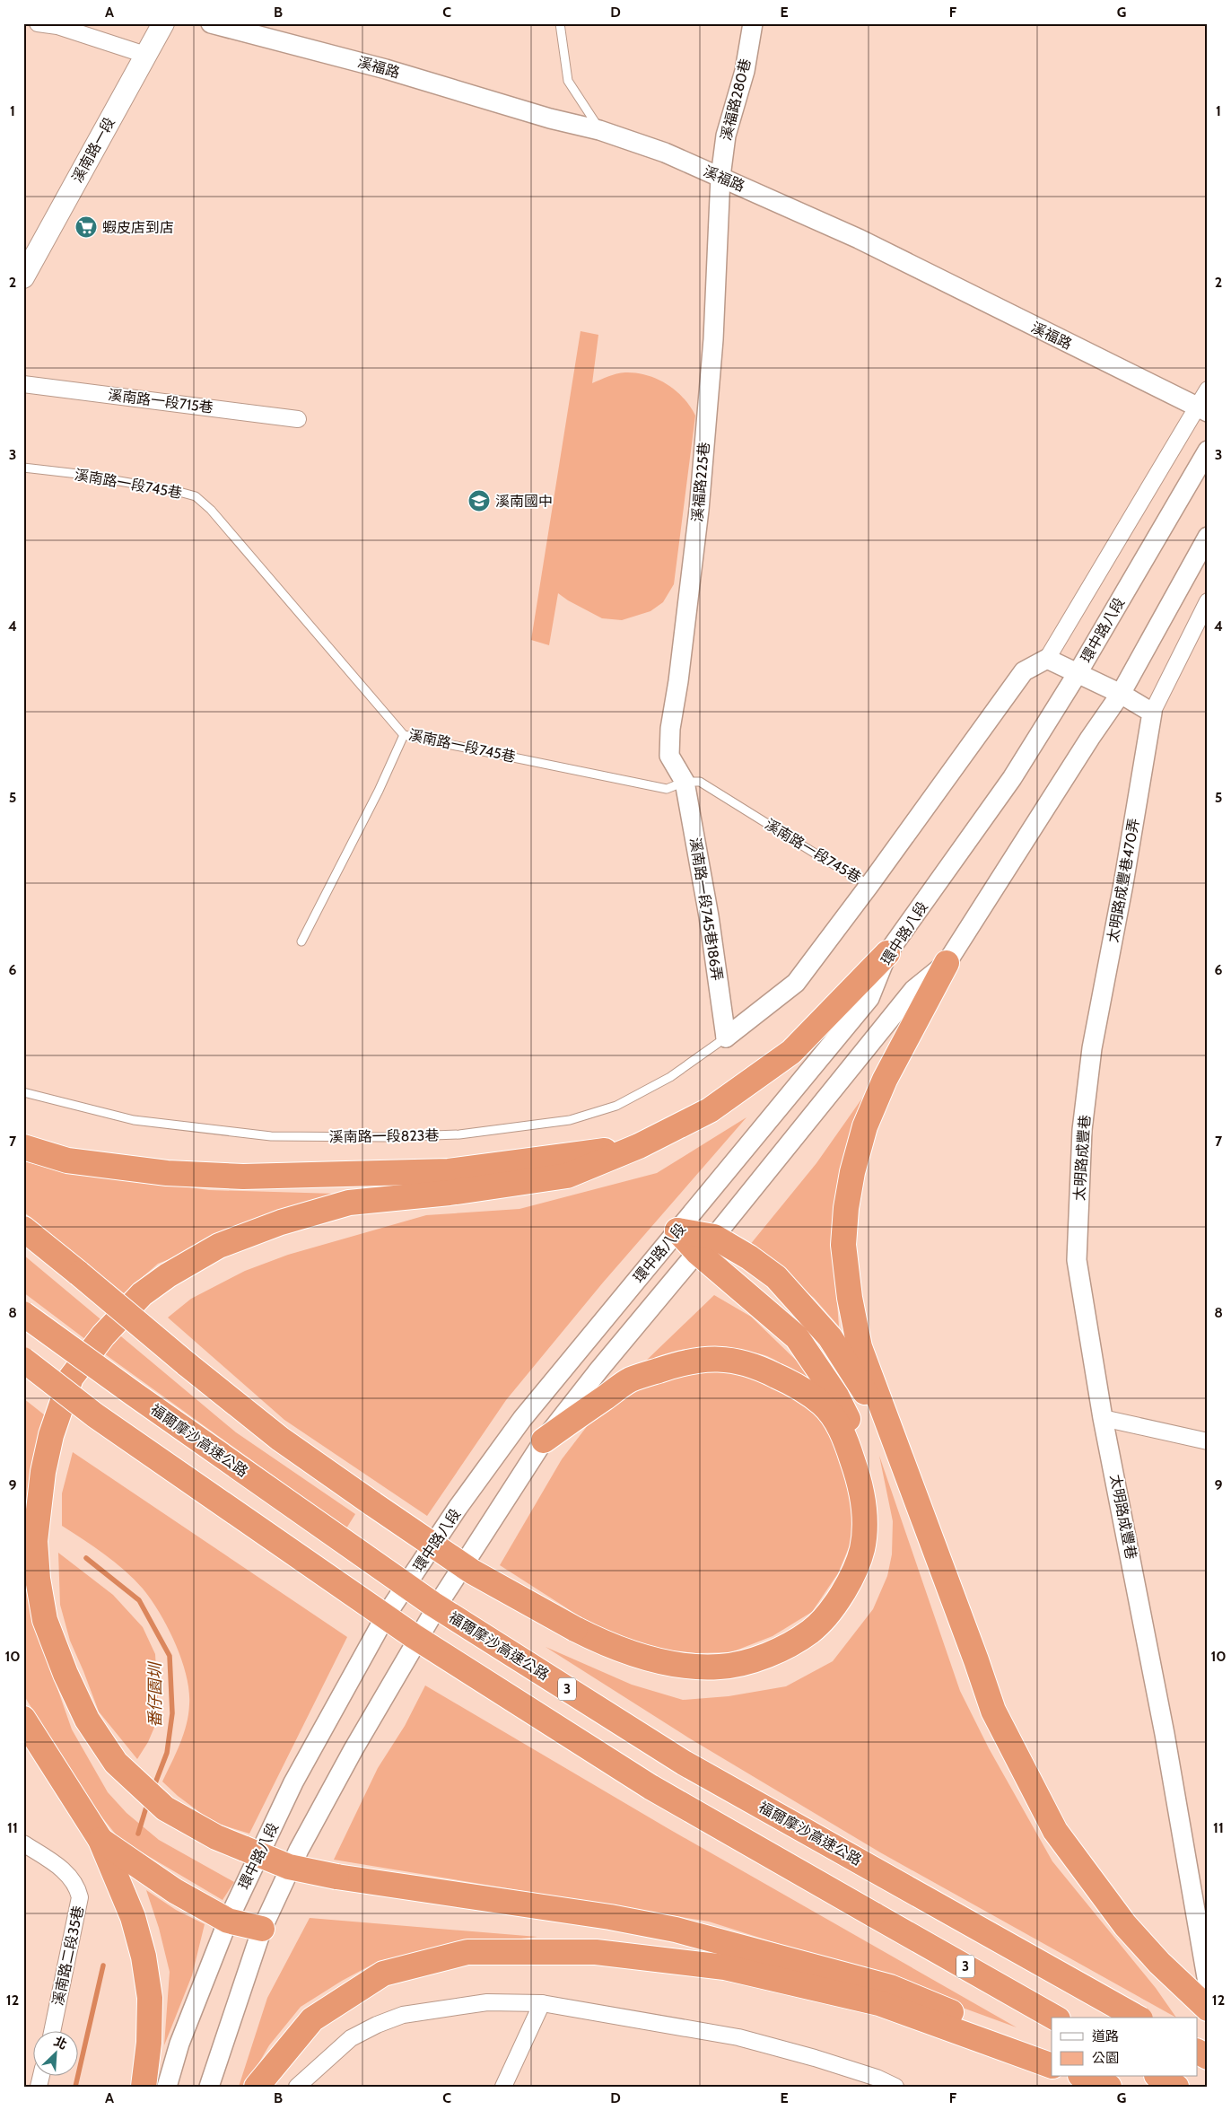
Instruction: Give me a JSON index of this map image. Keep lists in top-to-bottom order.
{
  "streets": {
    "highway": ["福爾摩沙高速公路", "3"],
    "main road": ["溪南路一段"],
    "street": [
      "溪福路",
      "溪福路280巷",
      "溪南路一段715巷",
      "溪福路225巷",
      "環中路八段",
      "太明路成豐巷470弄",
      "溪南路一段745巷186弄",
      "太明路成豐巷",
      "溪南路二段35巷"
    ],
    "lane": ["溪南路一段745巷", "溪南路一段823巷"]
  },
  "crossings": [
    ["溪福路", "溪福路280巷"],
    ["溪福路", "溪福路225巷"],
    ["溪福路280巷", "溪福路225巷"],
    ["溪福路225巷", "溪南路一段745巷"],
    ["溪福路225巷", "溪南路一段745巷186弄"],
    ["溪南路一段745巷", "溪南路一段745巷186弄"],
    ["太明路成豐巷470弄", "太明路成豐巷"],
    ["溪南路一段745巷186弄", "溪南路一段823巷"]
  ],
  "water": ["番仔園圳"],
  "places": {
    "supermarket": ["蝦皮店到店"],
    "school or university": ["溪南國中"]
  },
  "legend": ["道路", "公園"],
  "north": "top right",
  "grid": {
    "columns": [
      "A",
      "B",
      "C",
      "D",
      "E",
      "F",
      "G"
    ],
    "rows": [
      "1",
      "2",
      "3",
      "4",
      "5",
      "6",
      "7",
      "8",
      "9",
      "10",
      "11",
      "12"
    ]
  }
}
